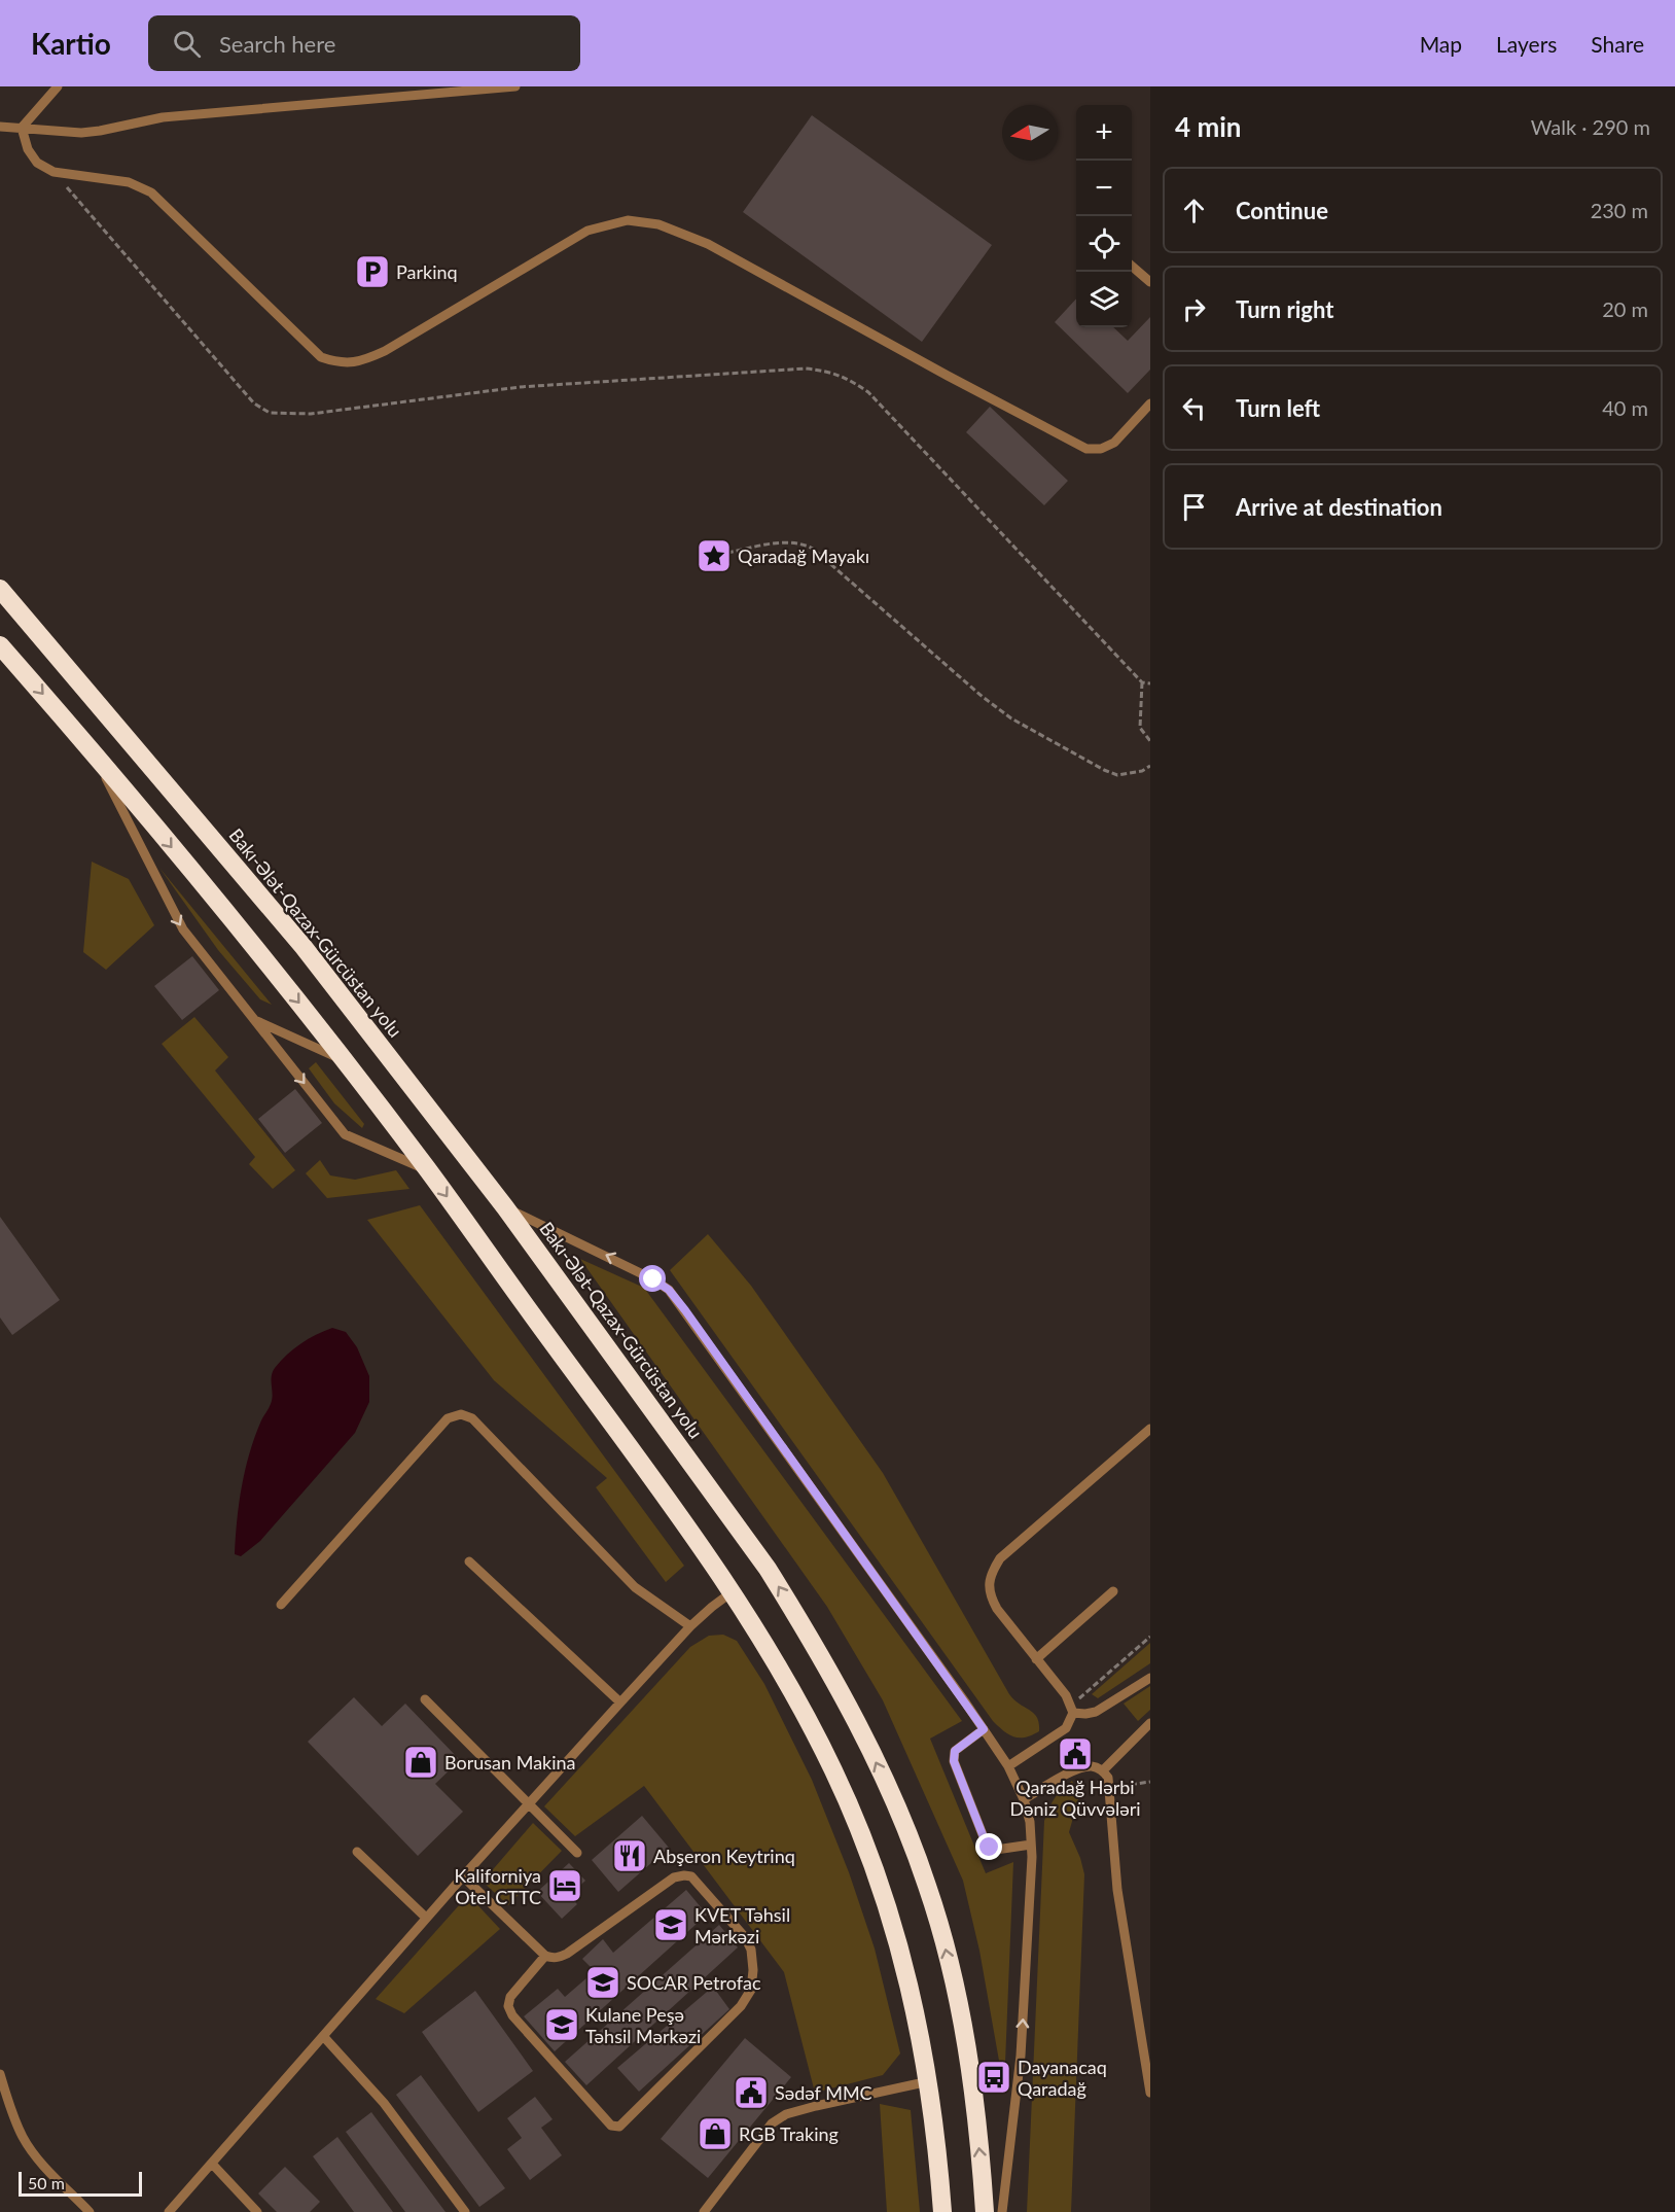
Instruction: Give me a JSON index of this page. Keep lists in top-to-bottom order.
{
  "streets": {
    "highway": ["Bakı-Ələt-Qazax-Gürcüstan yolu"]
  },
  "places": {
    "parking": ["Parkinq"],
    "place": ["Qaradağ Mayakı"],
    "public building": ["Qaradağ Hərbi Dəniz Qüvvələri", "Sədəf MMC"],
    "shop": ["Borusan Makina", "RGB Traking"],
    "restaurant": ["Abşeron Keytrinq"],
    "hotel": ["Kaliforniya Otel CTTC"],
    "school or university": ["KVET Təhsil Mərkəzi", "SOCAR Petrofac", "Kulane Peşə Təhsil Mərkəzi"],
    "bus stop": ["Dayanacaq Qaradağ"]
  },
  "scale_bar": "50 m",
  "north": "left",
  "page": {
    "header": "Kartio",
    "search": "Search here",
    "nav": ["Map", "Layers", "Share"],
    "heading": ["4 min", "Walk · 290 m"],
    "map_buttons": ["+", "−"],
    "list": [
      ["Continue", "230 m"],
      ["Turn right", "20 m"],
      ["Turn left", "40 m"],
      "Arrive at destination"
    ],
    "scale": "50 m"
  }
}
